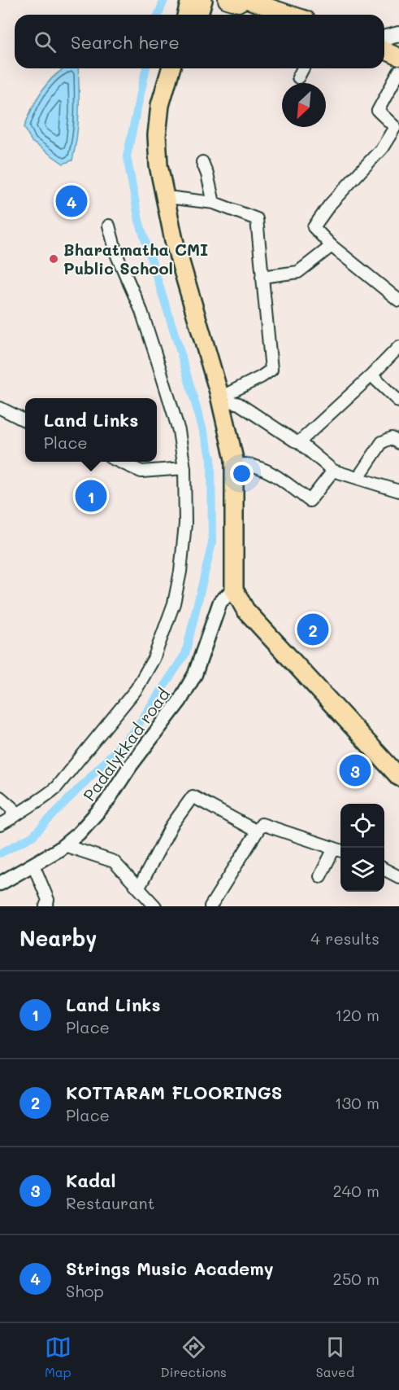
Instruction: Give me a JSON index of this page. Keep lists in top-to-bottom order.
{
  "streets": {
    "street": ["Padalykkad road"]
  },
  "places": ["Bharatmatha CMI Public School"],
  "north": "bottom left",
  "page": {
    "search": "Search here",
    "pins": [
      "4",
      "1",
      "2",
      "3"
    ],
    "popup": ["Land Links", "Place"],
    "heading": ["Nearby", "4 results"],
    "list": [
      {
        "mark": "1",
        "name": "Land Links",
        "note": "Place",
        "value": "120 m"
      },
      {
        "mark": "2",
        "name": "KOTTARAM FLOORINGS",
        "note": "Place",
        "value": "130 m"
      },
      {
        "mark": "3",
        "name": "Kadal",
        "note": "Restaurant",
        "value": "240 m"
      },
      {
        "mark": "4",
        "name": "Strings Music Academy",
        "note": "Shop",
        "value": "250 m"
      }
    ],
    "nav": ["Map", "Directions", "Saved"]
  }
}
